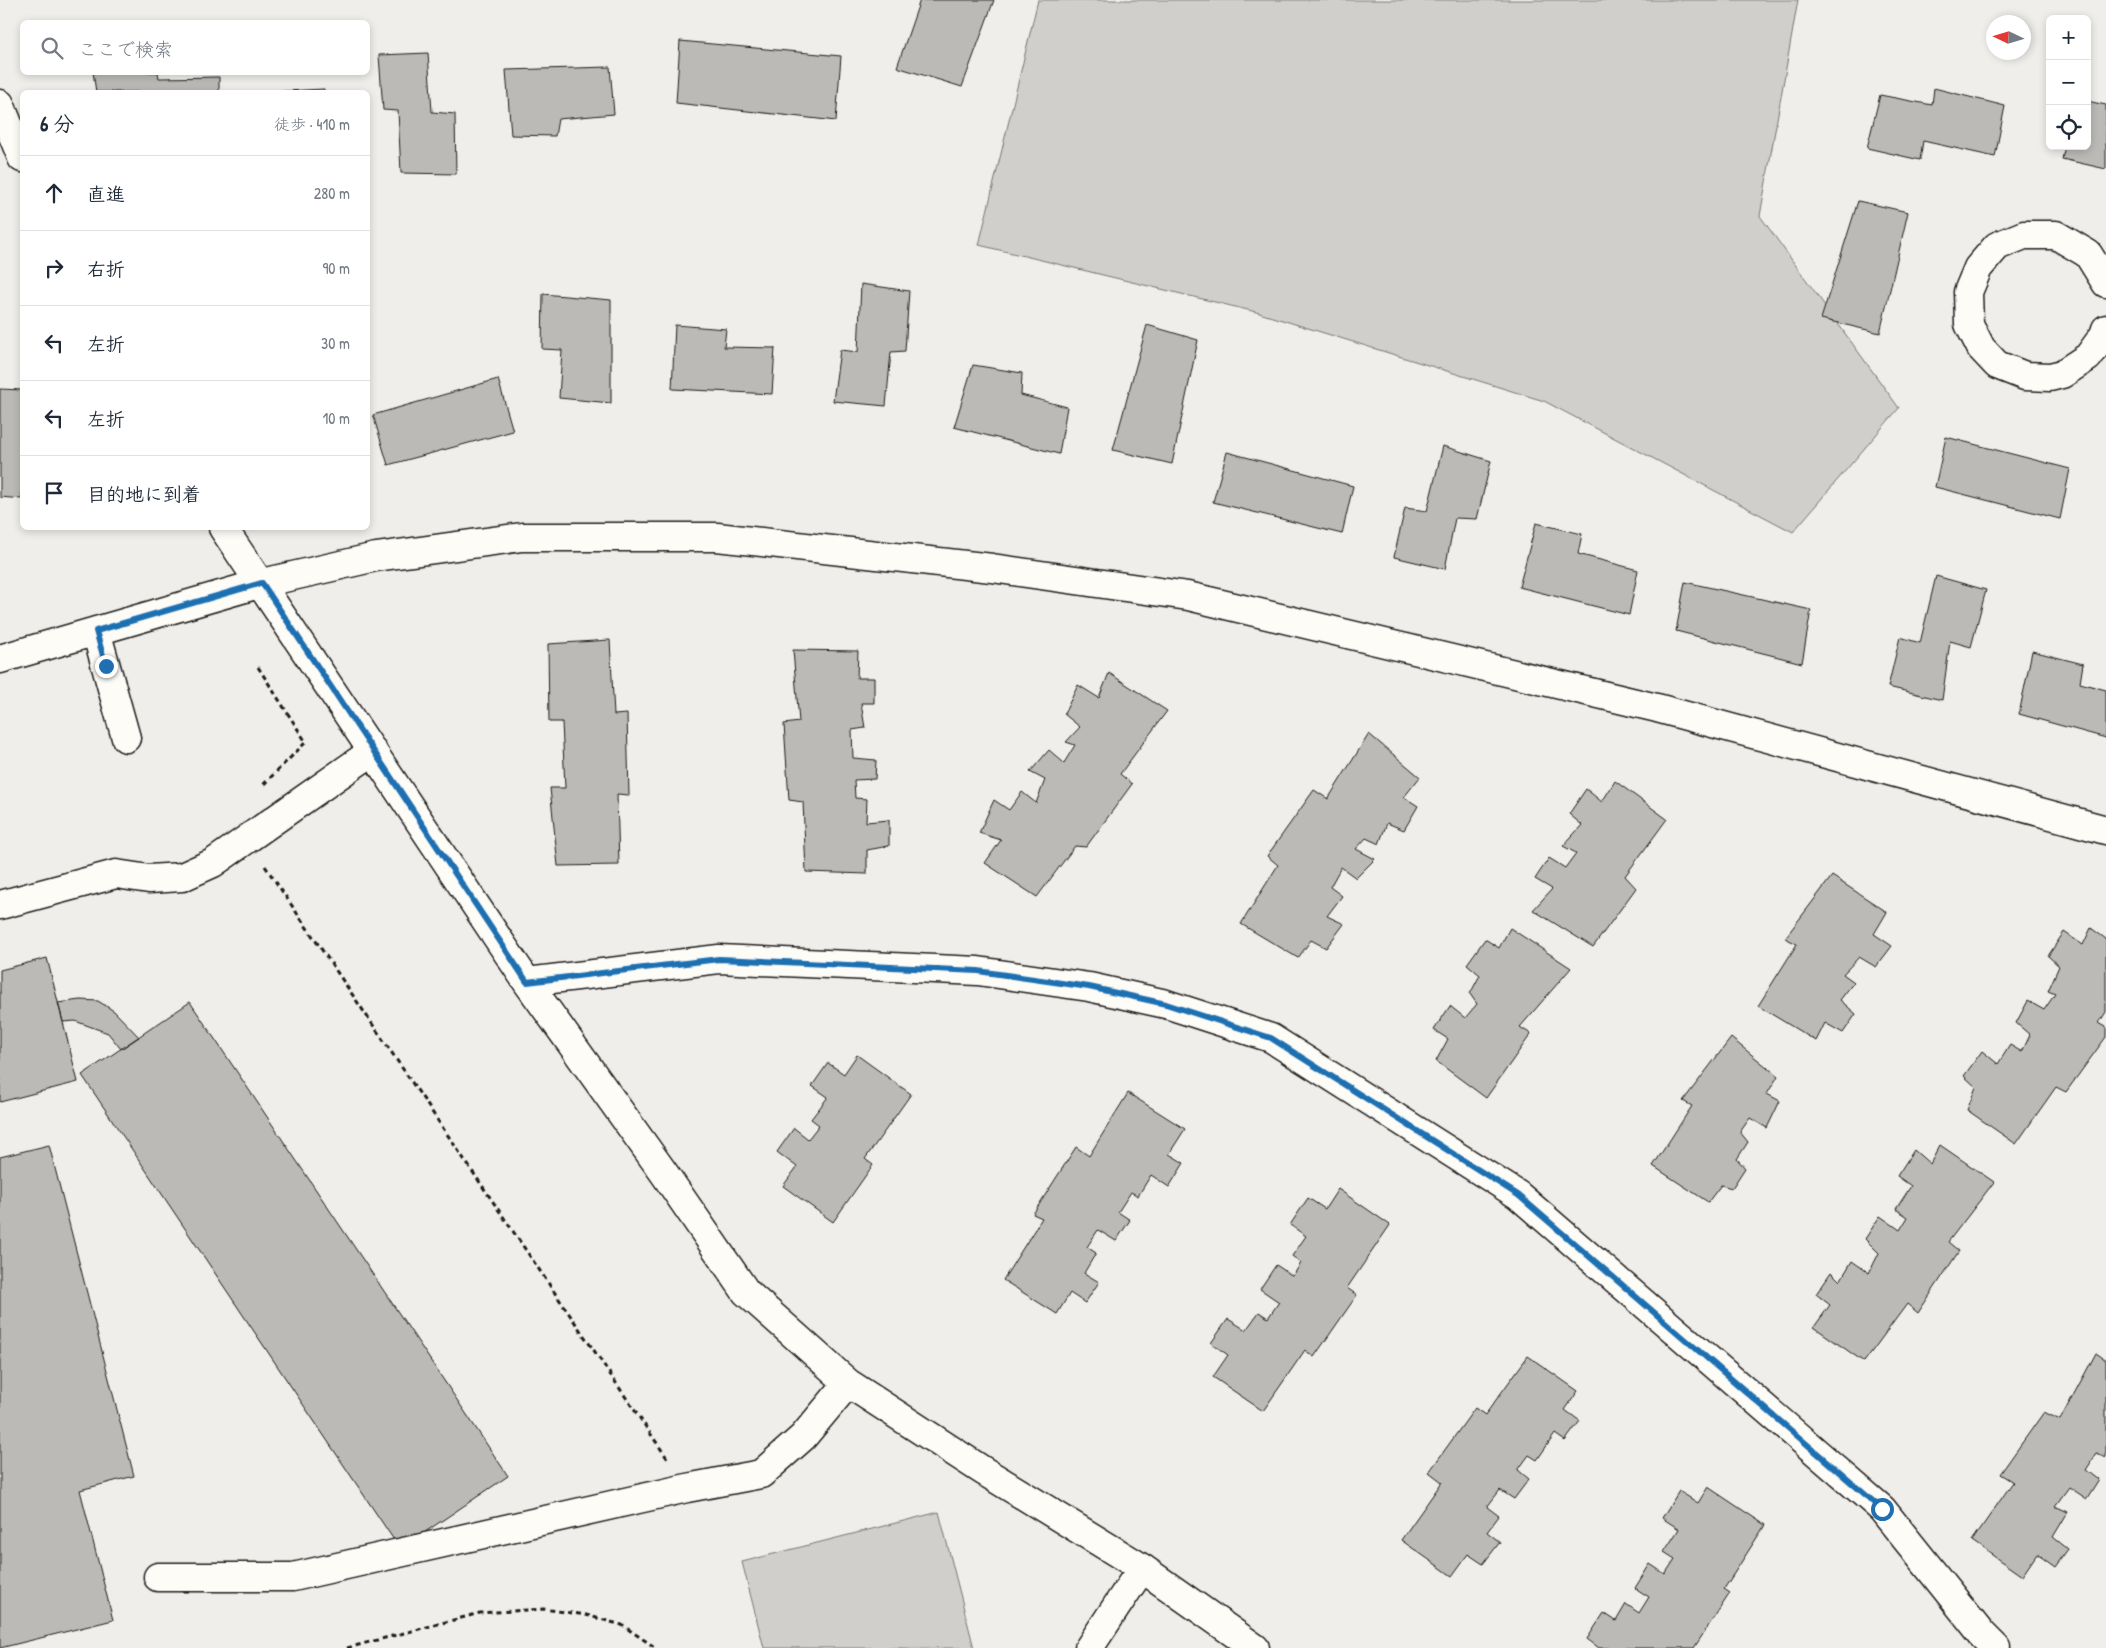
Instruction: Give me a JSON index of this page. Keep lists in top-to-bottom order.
{
  "north": "left",
  "page": {
    "map_buttons": ["+", "−"],
    "search": "ここで検索",
    "heading": ["6 分", "徒歩 · 410 m"],
    "list": [
      ["直進", "280 m"],
      ["右折", "90 m"],
      ["左折", "30 m"],
      ["左折", "10 m"],
      "目的地に到着"
    ]
  }
}
